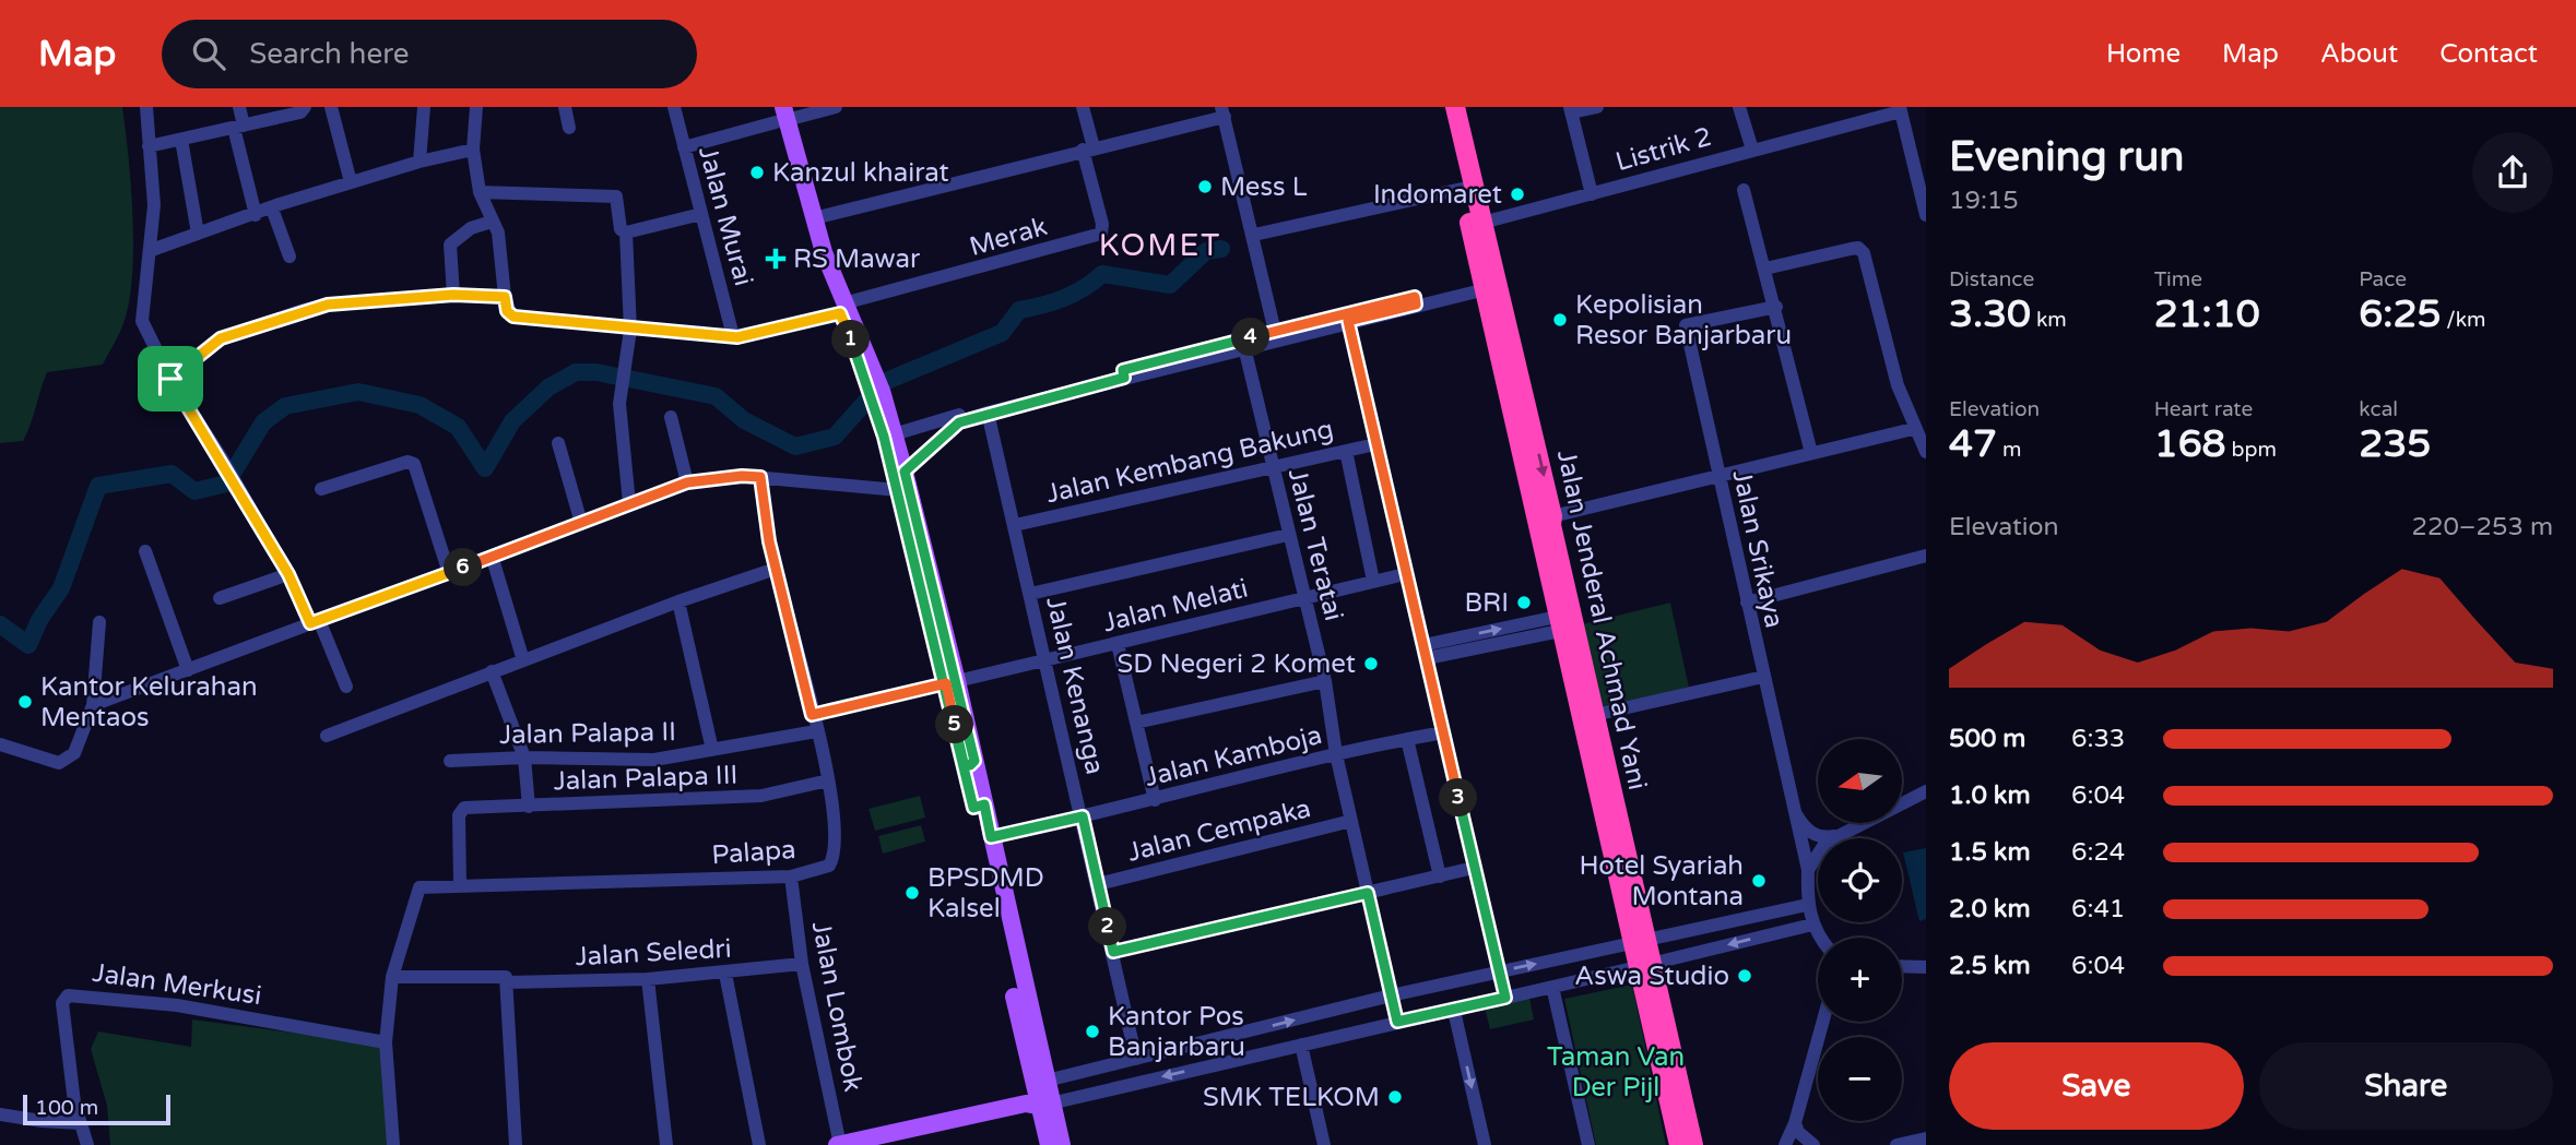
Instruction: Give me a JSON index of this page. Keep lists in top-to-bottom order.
{
  "streets": {
    "highway": ["Jalan Jenderal Achmad Yani"],
    "street": [
      "Listrik 2",
      "Jalan Murai",
      "Merak",
      "Jalan Kembang Bakung",
      "Jalan Teratai",
      "Jalan Srikaya",
      "Jalan Melati",
      "Jalan Kenanga",
      "Jalan Palapa II",
      "Jalan Kamboja",
      "Jalan Palapa III",
      "Jalan Cempaka",
      "Palapa",
      "Jalan Seledri",
      "Jalan Merkusi",
      "Jalan Lombok"
    ]
  },
  "crossings": [
    ["Listrik 2", "Jalan Jenderal Achmad Yani"],
    ["Jalan Kembang Bakung", "Jalan Teratai"],
    ["Jalan Kembang Bakung", "Jalan Kenanga"],
    ["Jalan Teratai", "Jalan Melati"],
    ["Jalan Teratai", "Jalan Kamboja"],
    ["Jalan Teratai", "Jalan Cempaka"],
    ["Jalan Melati", "Jalan Kenanga"],
    ["Jalan Melati", "Palapa"],
    ["Jalan Kenanga", "Jalan Kamboja"],
    ["Jalan Kenanga", "Jalan Cempaka"],
    ["Jalan Palapa II", "Palapa"],
    ["Jalan Palapa III", "Palapa"],
    ["Palapa", "Jalan Seledri"],
    ["Palapa", "Jalan Lombok"],
    ["Jalan Seledri", "Jalan Lombok"]
  ],
  "districts": ["KOMET"],
  "parks": ["Taman Van Der Pijl"],
  "places": {
    "other": [
      "Kanzul khairat",
      "Mess L",
      "Indomaret",
      "Kepolisian Resor Banjarbaru",
      "BRI",
      "SD Negeri 2 Komet",
      "Kantor Kelurahan Mentaos",
      "Hotel Syariah Montana",
      "BPSDMD Kalsel",
      "Aswa Studio",
      "Kantor Pos Banjarbaru",
      "SMK TELKOM"
    ],
    "health": ["RS Mawar"]
  },
  "scale_bar": "100 m",
  "north": "left",
  "page": {
    "header": "Map",
    "search": "Search here",
    "nav": [
      "Home",
      "Map",
      "About",
      "Contact"
    ],
    "heading": ["Evening run", "19:15"],
    "stats": [
      ["Distance", "3.30 km"],
      ["Time", "21:10"],
      ["Pace", "6:25 /km"],
      ["Elevation", "47 m"],
      ["Heart rate", "168 bpm"],
      ["kcal", "235"]
    ],
    "pins": [
      "4",
      "1",
      "6",
      "5",
      "3",
      "2"
    ],
    "chart": ["Elevation", "220–253 m"],
    "list": [
      {
        "name": "500 m",
        "note": "6:33"
      },
      {
        "name": "1.0 km",
        "note": "6:04"
      },
      {
        "name": "1.5 km",
        "note": "6:24"
      },
      {
        "name": "2.0 km",
        "note": "6:41"
      },
      {
        "name": "2.5 km",
        "note": "6:04"
      }
    ],
    "map_buttons": ["+", "−"],
    "buttons": ["Save", "Share"],
    "scale": "100 m"
  }
}
